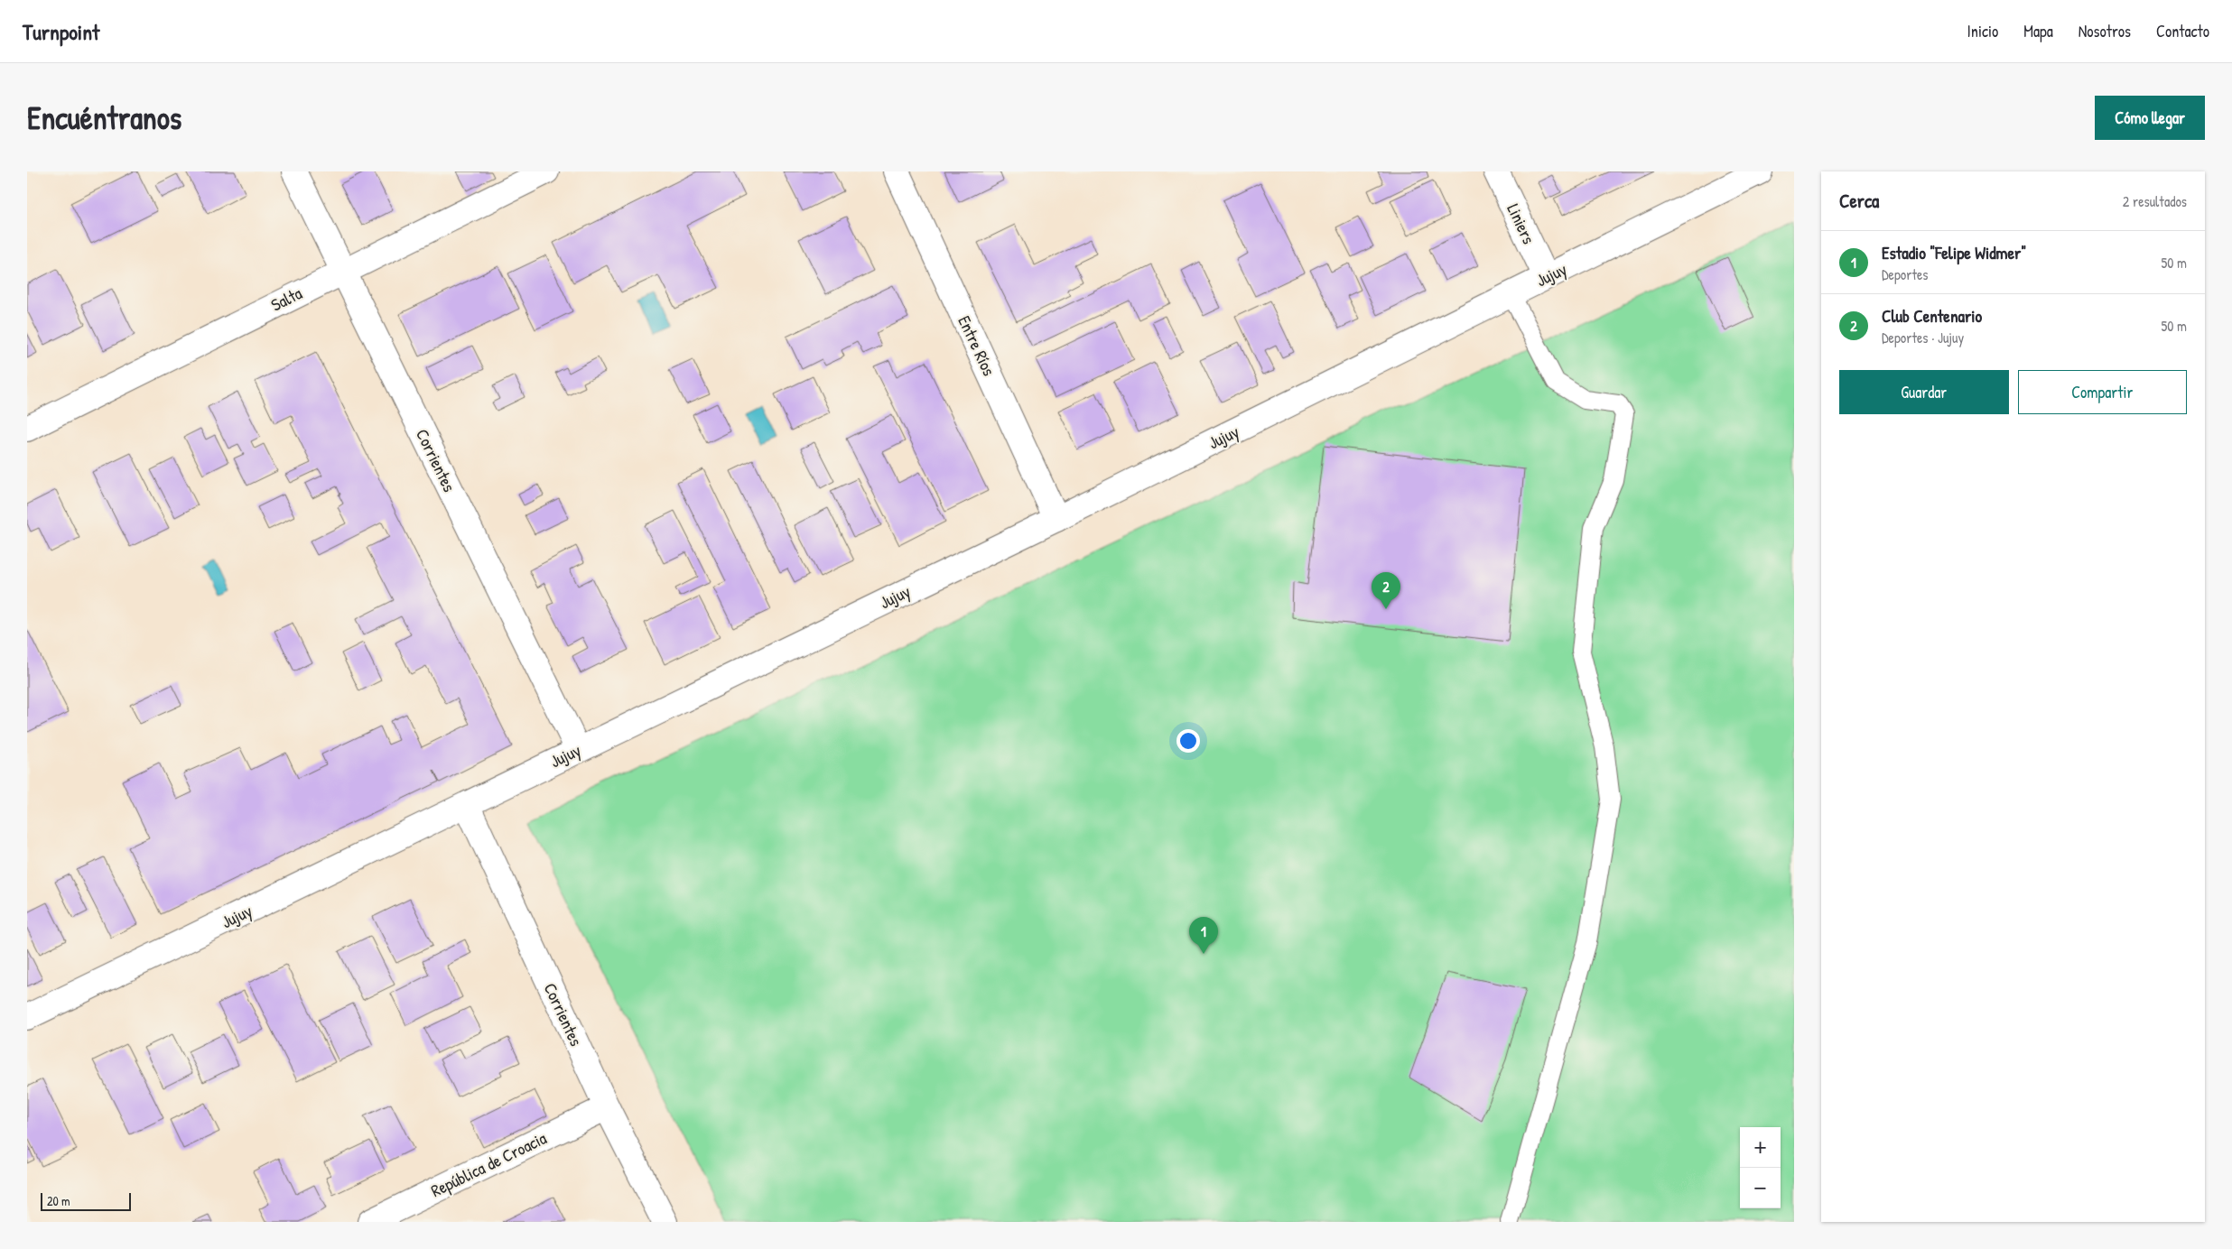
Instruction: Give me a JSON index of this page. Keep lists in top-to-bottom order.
{
  "streets": {
    "street": [
      "Liniers",
      "Jujuy",
      "Salta",
      "Entre Ríos",
      "Corrientes",
      "República de Croacia"
    ]
  },
  "crossings": [
    ["Liniers", "Jujuy"],
    ["Jujuy", "Entre Ríos"],
    ["Jujuy", "Corrientes"],
    ["Salta", "Corrientes"],
    ["Corrientes", "República de Croacia"]
  ],
  "scale_bar": "20 m",
  "page": {
    "header": "Turnpoint",
    "nav": [
      "Inicio",
      "Mapa",
      "Nosotros",
      "Contacto"
    ],
    "buttons": [
      "Cómo llegar",
      ["Guardar", "Compartir"]
    ],
    "title": "Encuéntranos",
    "heading": ["Cerca", "2 resultados"],
    "list": [
      {
        "mark": "1",
        "name": "Estadio \"Felipe Widmer\"",
        "note": "Deportes",
        "value": "50 m"
      },
      {
        "mark": "2",
        "name": "Club Centenario",
        "note": "Deportes · Jujuy",
        "value": "50 m"
      }
    ],
    "pins": ["2", "1"],
    "map_buttons": ["+", "−"],
    "scale": "20 m"
  }
}
